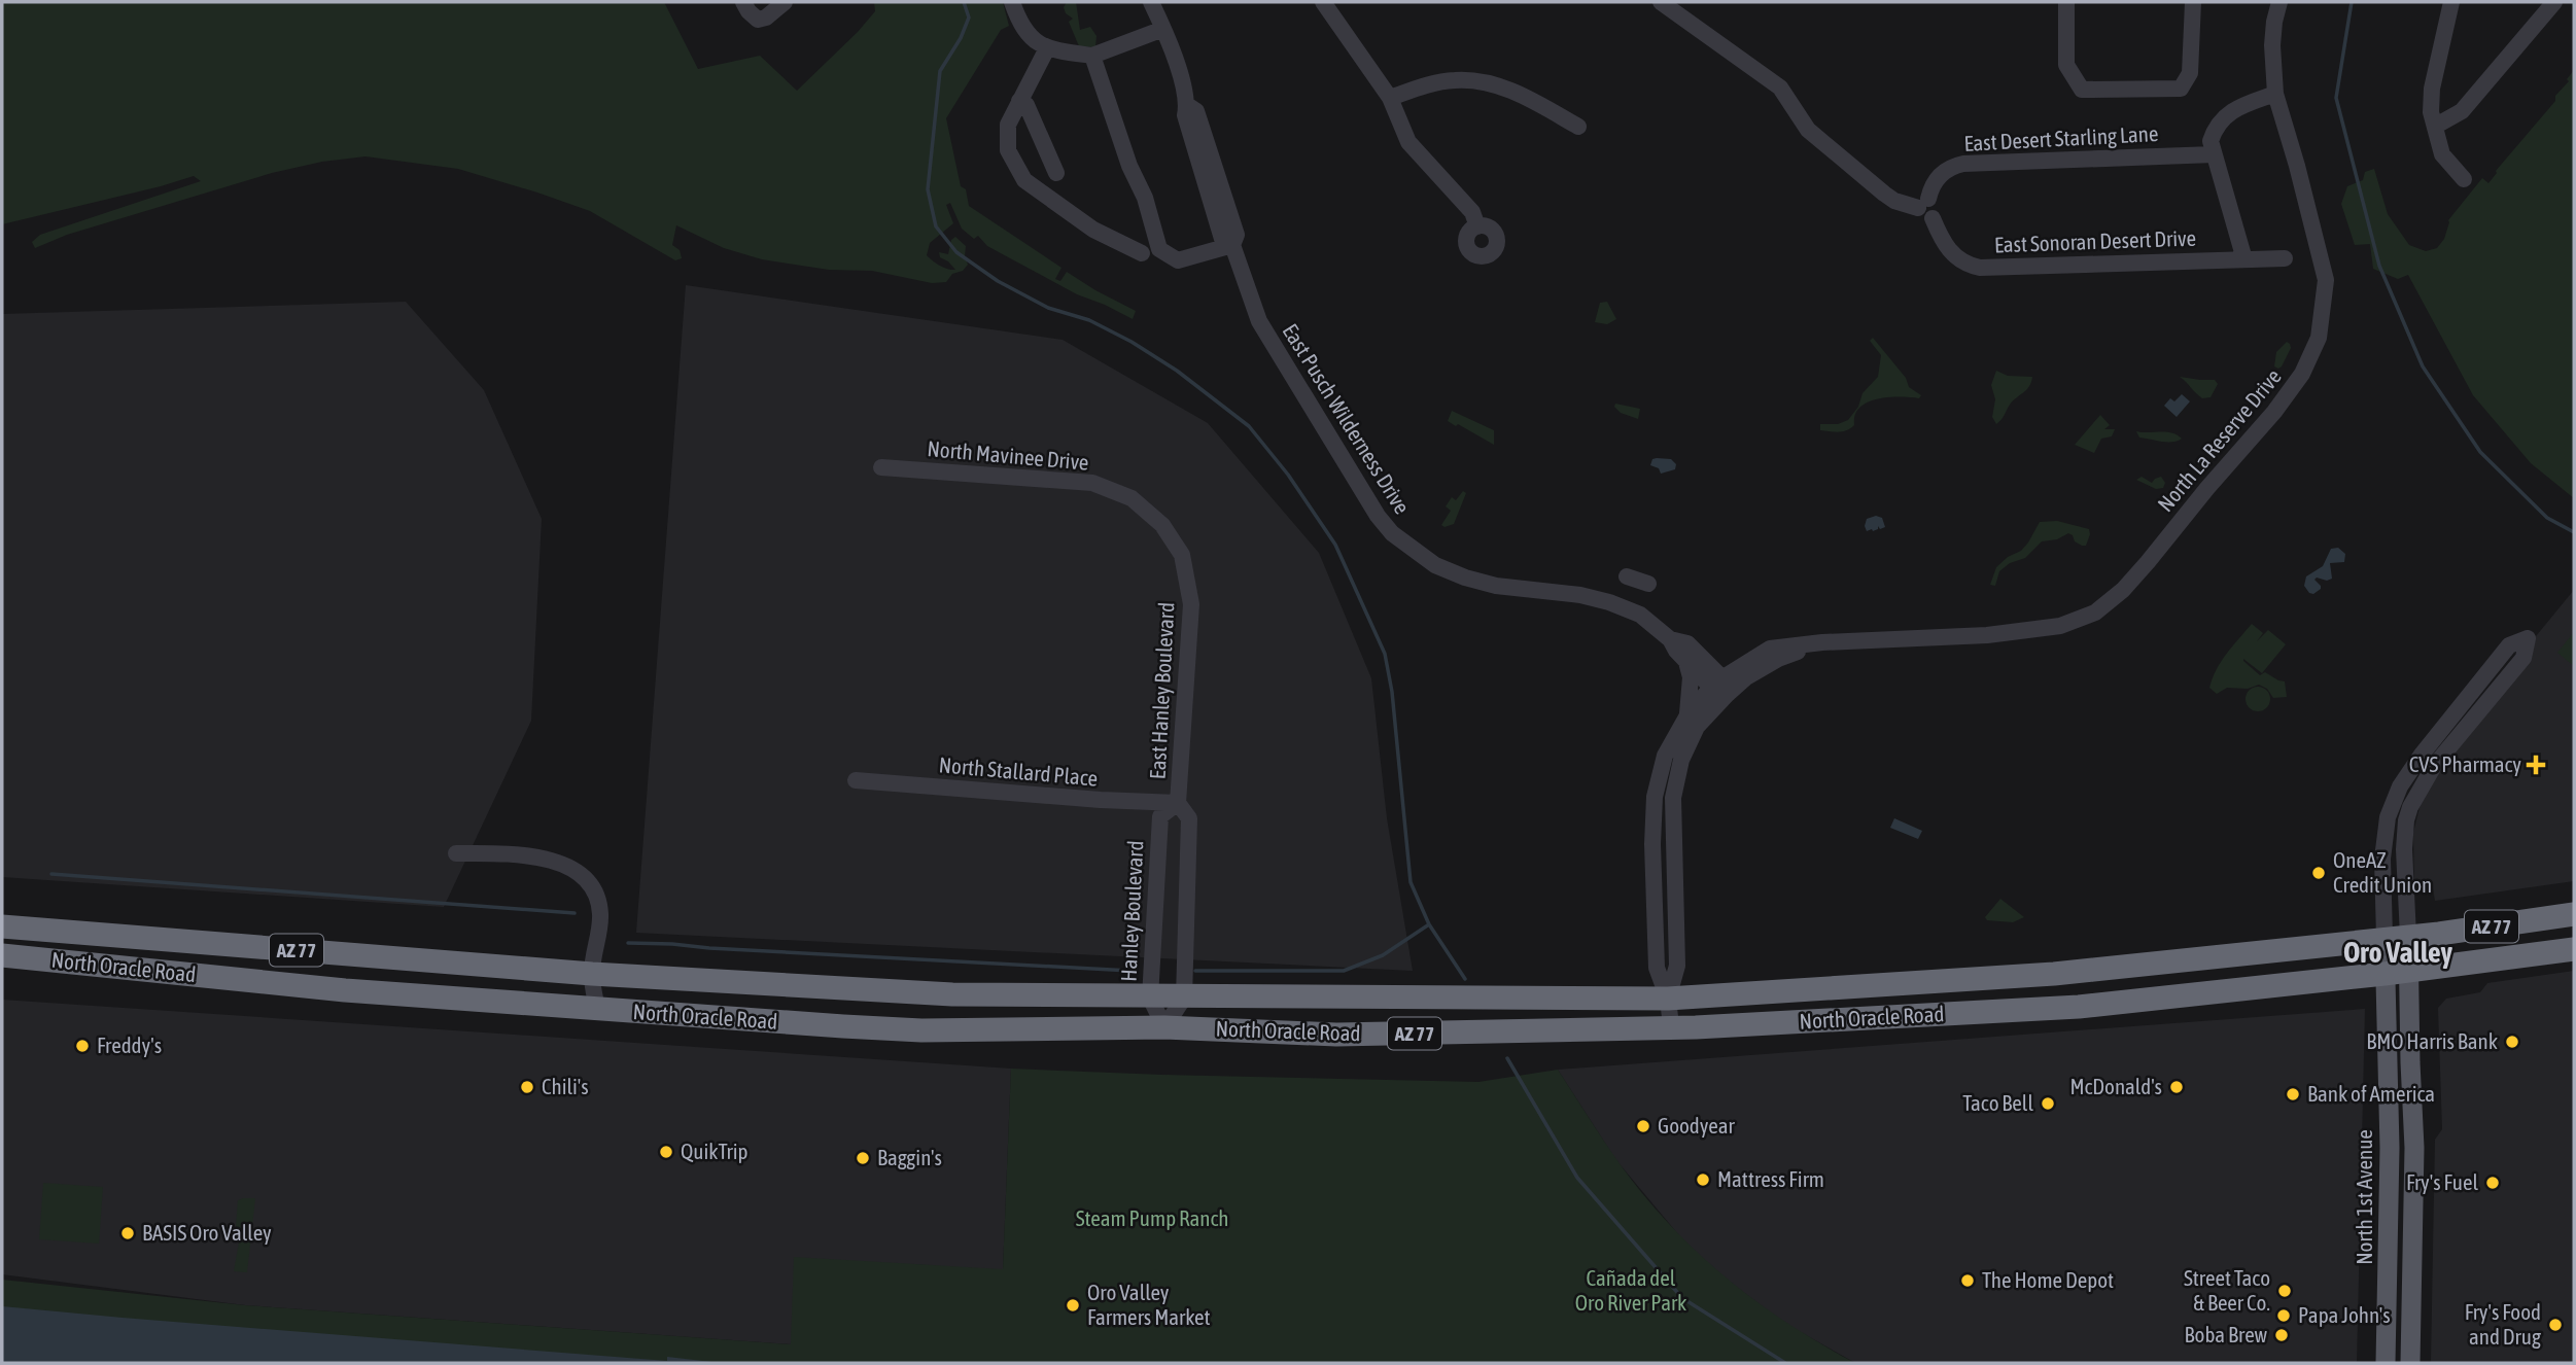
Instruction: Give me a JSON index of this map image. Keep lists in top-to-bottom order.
{
  "streets": {
    "highway": ["AZ 77", "North Oracle Road"],
    "main road": ["North 1st Avenue"],
    "street": [
      "East Desert Starling Lane",
      "East Sonoran Desert Drive",
      "East Pusch Wilderness Drive",
      "North La Reserve Drive",
      "North Mavinee Drive",
      "East Hanley Boulevard",
      "North Stallard Place",
      "Hanley Boulevard"
    ]
  },
  "crossings": [
    ["East Desert Starling Lane", "East Sonoran Desert Drive"],
    ["East Pusch Wilderness Drive", "North La Reserve Drive"],
    ["North La Reserve Drive", "North Oracle Road"],
    ["North Mavinee Drive", "East Hanley Boulevard"],
    ["East Hanley Boulevard", "North Stallard Place"],
    ["East Hanley Boulevard", "Hanley Boulevard"],
    ["East Hanley Boulevard", "North Oracle Road"],
    ["North Stallard Place", "Hanley Boulevard"],
    ["Hanley Boulevard", "North Oracle Road"],
    ["North Oracle Road", "North 1st Avenue"]
  ],
  "districts": ["Oro Valley"],
  "parks": ["Steam Pump Ranch", "Cañada del Oro River Park"],
  "places": {
    "health": ["CVS Pharmacy"],
    "other": [
      "OneAZ Credit Union",
      "BMO Harris Bank",
      "Freddy's",
      "Chili's",
      "McDonald's",
      "Bank of America",
      "Taco Bell",
      "Goodyear",
      "QuikTrip",
      "Baggin's",
      "Mattress Firm",
      "Fry's Fuel",
      "BASIS Oro Valley",
      "The Home Depot",
      "Street Taco & Beer Co.",
      "Oro Valley Farmers Market",
      "Papa John's",
      "Fry's Food and Drug",
      "Boba Brew"
    ]
  }
}
